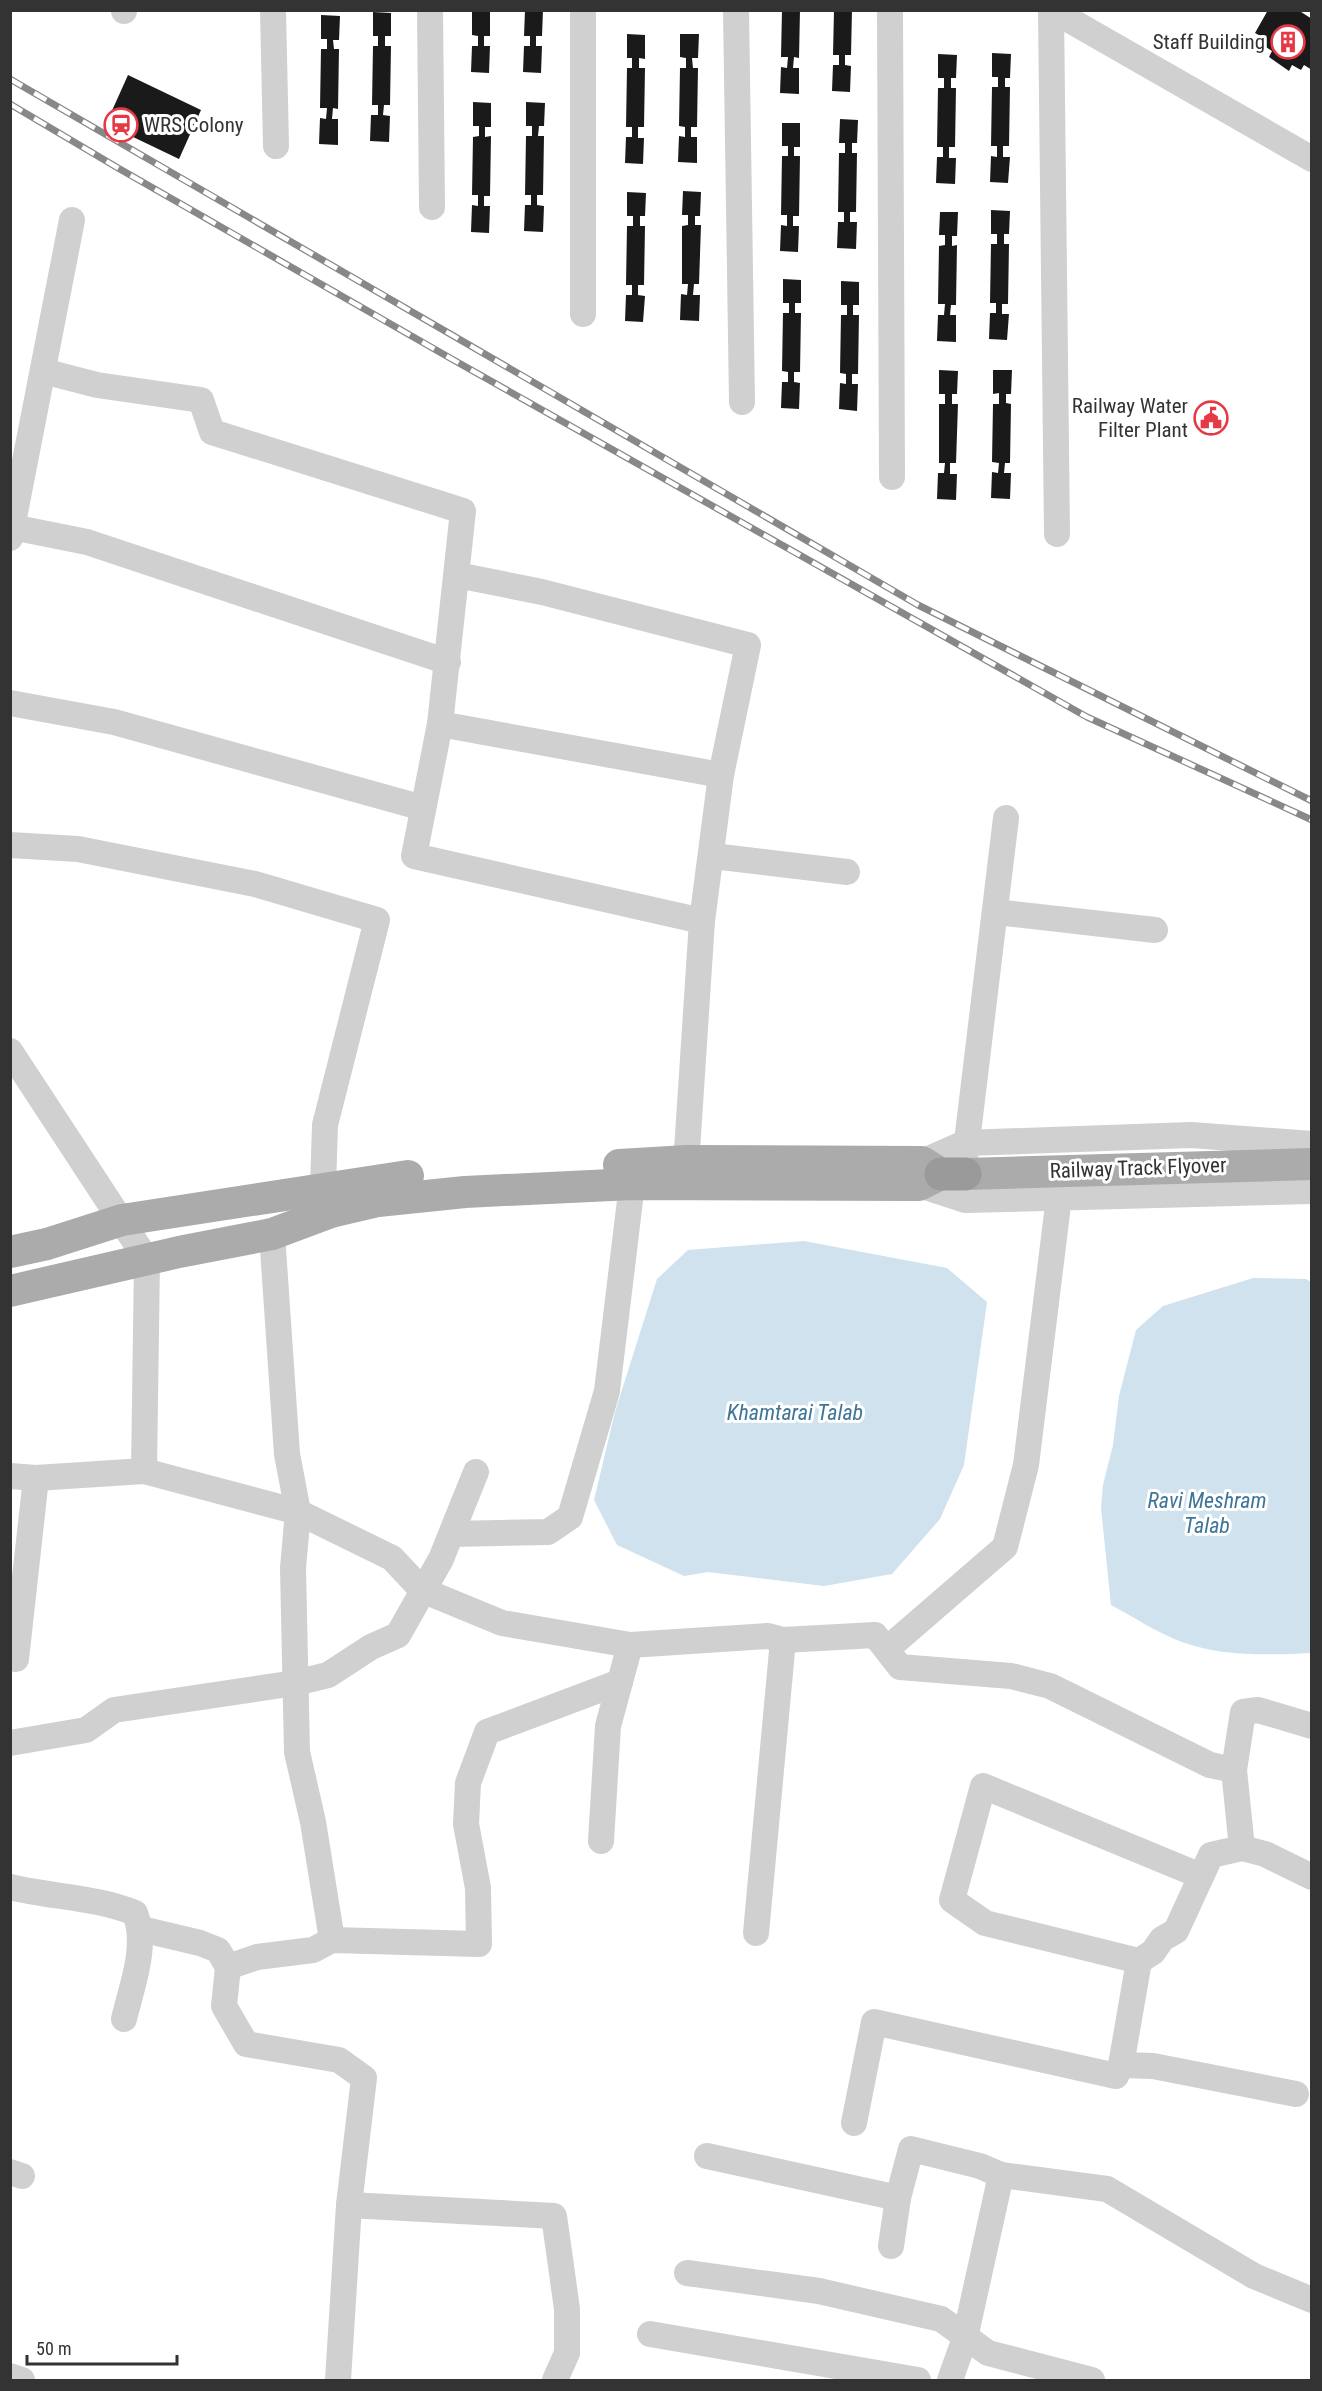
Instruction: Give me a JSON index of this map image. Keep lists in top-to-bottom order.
{
  "streets": {
    "main road": ["Railway Track Flyover"]
  },
  "water": ["Khamtarai Talab", "Ravi Meshram Talab"],
  "places": {
    "building": ["Staff Building"],
    "station": ["WRS Colony"],
    "public building": ["Railway Water Filter Plant"]
  },
  "scale_bar": "50 m"
}
